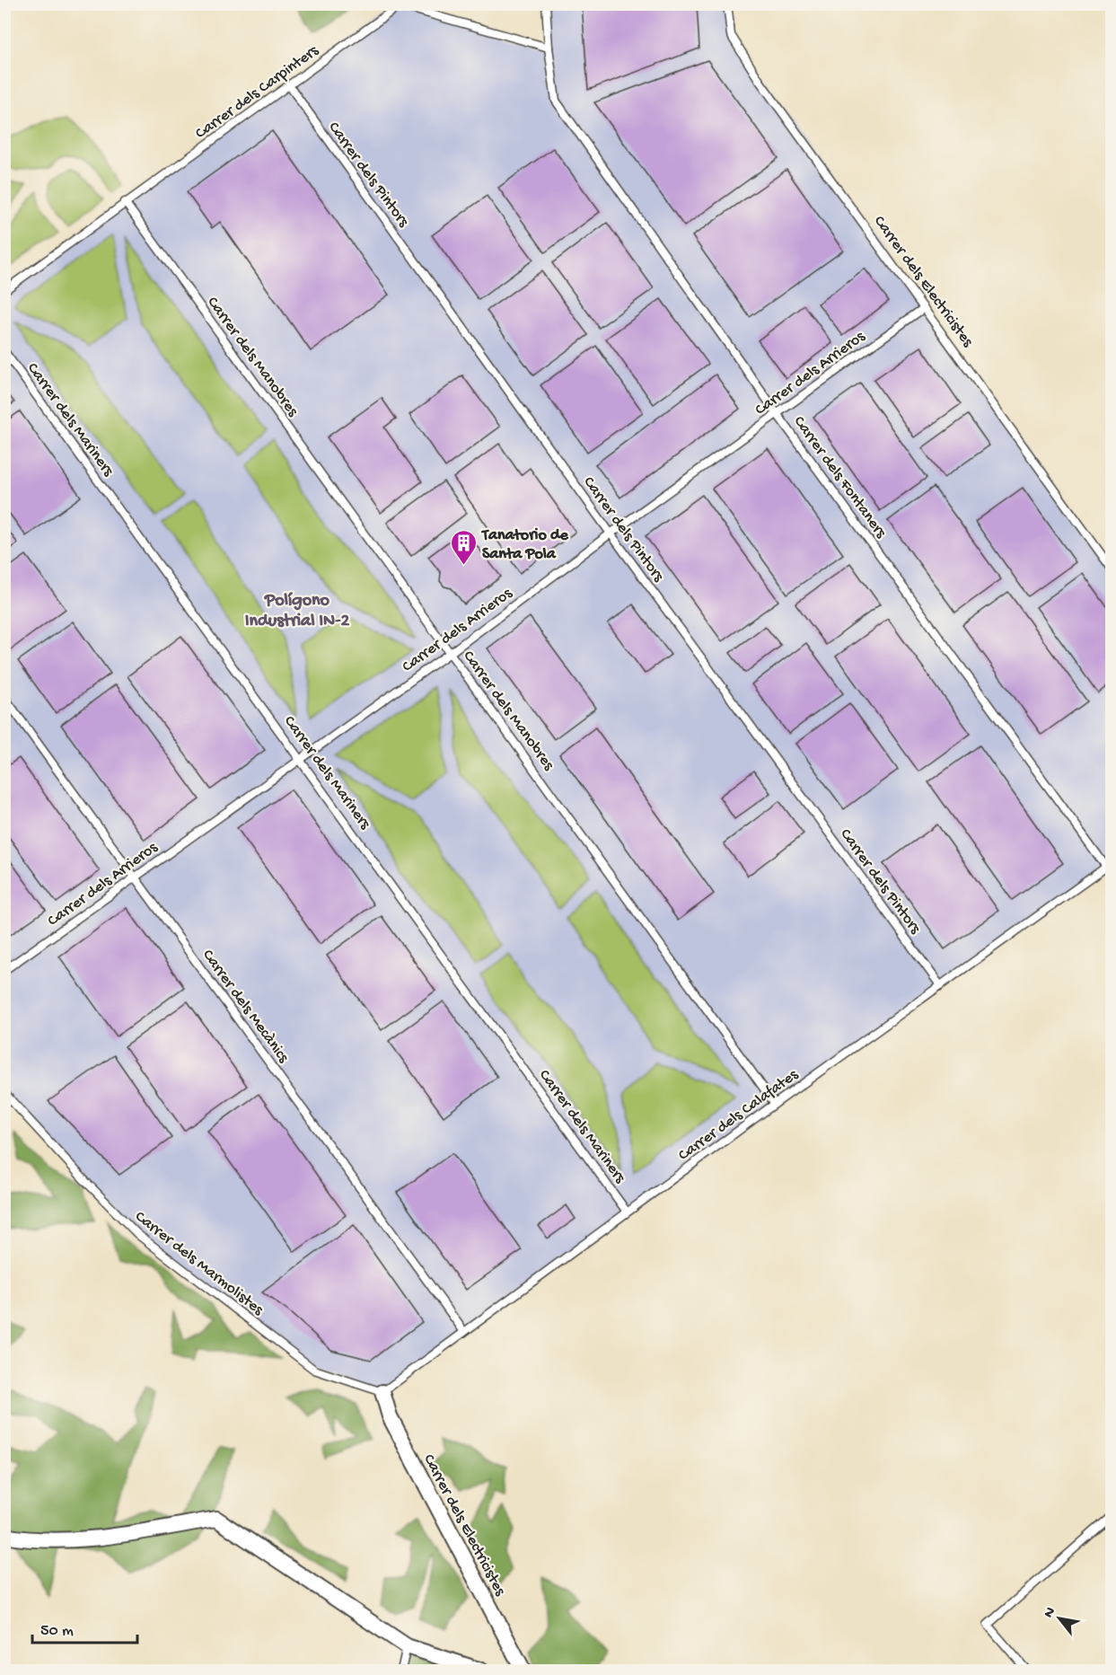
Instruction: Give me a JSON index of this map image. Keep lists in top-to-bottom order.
{
  "streets": {
    "street": ["Carrer dels Electricistes"],
    "lane": [
      "Carrer dels Carpinters",
      "Carrer dels Pintors",
      "Carrer dels Manobres",
      "Carrer dels Arrieros",
      "Carrer dels Mariners",
      "Carrer dels Fontaners",
      "Carrer dels Mecànics",
      "Carrer dels Calafates",
      "Carrer dels Marmolistes"
    ]
  },
  "crossings": [
    ["Carrer dels Carpinters", "Carrer dels Pintors"],
    ["Carrer dels Carpinters", "Carrer dels Manobres"],
    ["Carrer dels Carpinters", "Carrer dels Fontaners"],
    ["Carrer dels Pintors", "Carrer dels Arrieros"],
    ["Carrer dels Pintors", "Carrer dels Calafates"],
    ["Carrer dels Electricistes", "Carrer dels Arrieros"],
    ["Carrer dels Electricistes", "Carrer dels Calafates"],
    ["Carrer dels Electricistes", "Carrer dels Marmolistes"],
    ["Carrer dels Manobres", "Carrer dels Arrieros"],
    ["Carrer dels Manobres", "Carrer dels Calafates"],
    ["Carrer dels Arrieros", "Carrer dels Mariners"],
    ["Carrer dels Arrieros", "Carrer dels Fontaners"],
    ["Carrer dels Arrieros", "Carrer dels Mecànics"],
    ["Carrer dels Mariners", "Carrer dels Calafates"],
    ["Carrer dels Fontaners", "Carrer dels Calafates"],
    ["Carrer dels Mecànics", "Carrer dels Calafates"],
    ["Carrer dels Calafates", "Carrer dels Marmolistes"]
  ],
  "districts": ["Polígono Industrial IN-2"],
  "places": {
    "building": ["Tanatorio de Santa Pola"]
  },
  "scale_bar": "50 m",
  "north": "top left"
}
